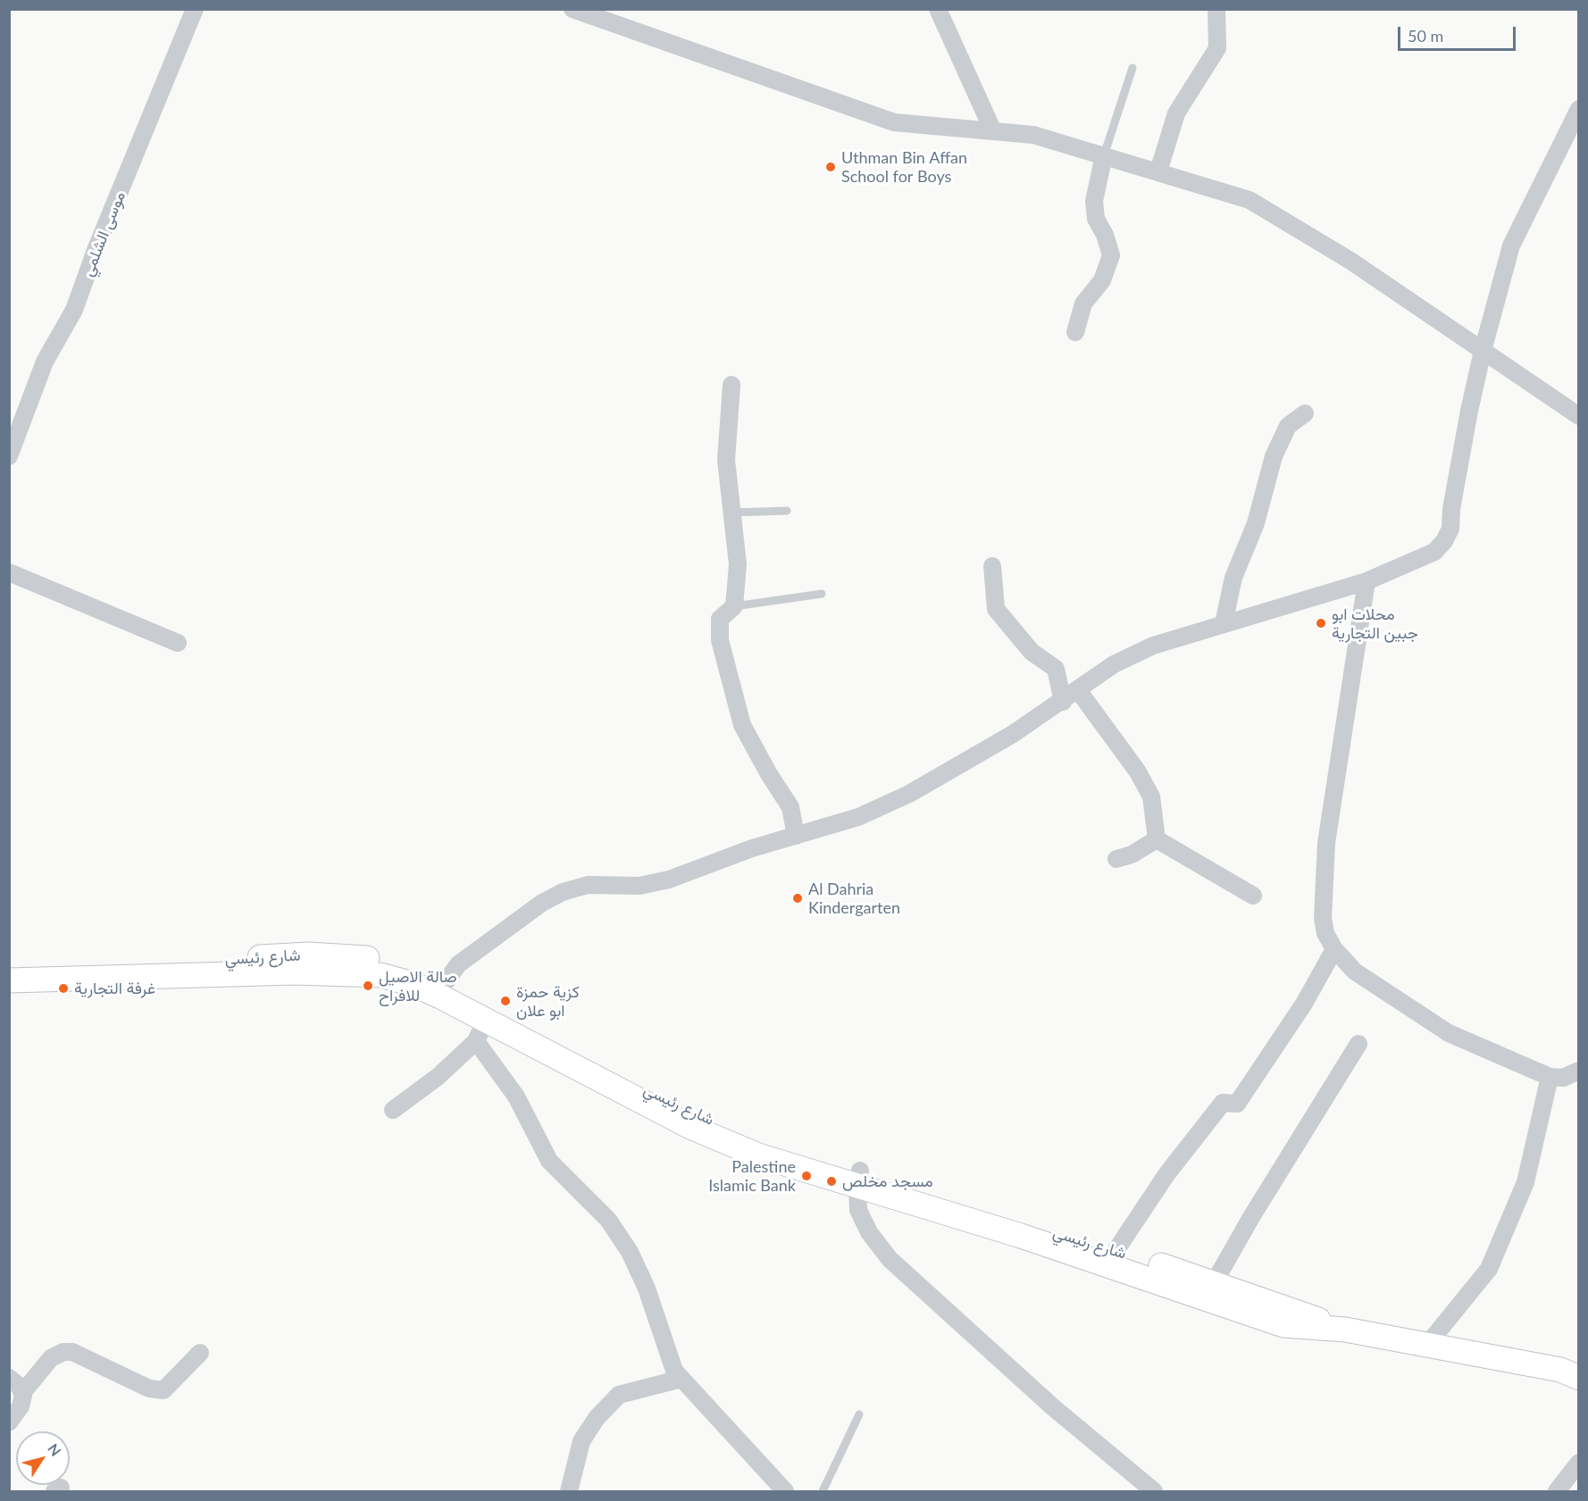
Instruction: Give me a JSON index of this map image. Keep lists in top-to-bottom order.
{
  "streets": {
    "main road": ["شارع رئيسي"],
    "street": ["موسى الشلمي"]
  },
  "places": [
    "Uthman Bin Affan School for Boys",
    "محلات ابو جبين التجارية",
    "Al Dahria Kindergarten",
    "صالة الاصيل للافراح",
    "غرفة التجارية",
    "كزية حمزة ابو علان",
    "Palestine Islamic Bank",
    "مسجد مخلص"
  ],
  "scale_bar": "50 m",
  "north": "top right"
}
